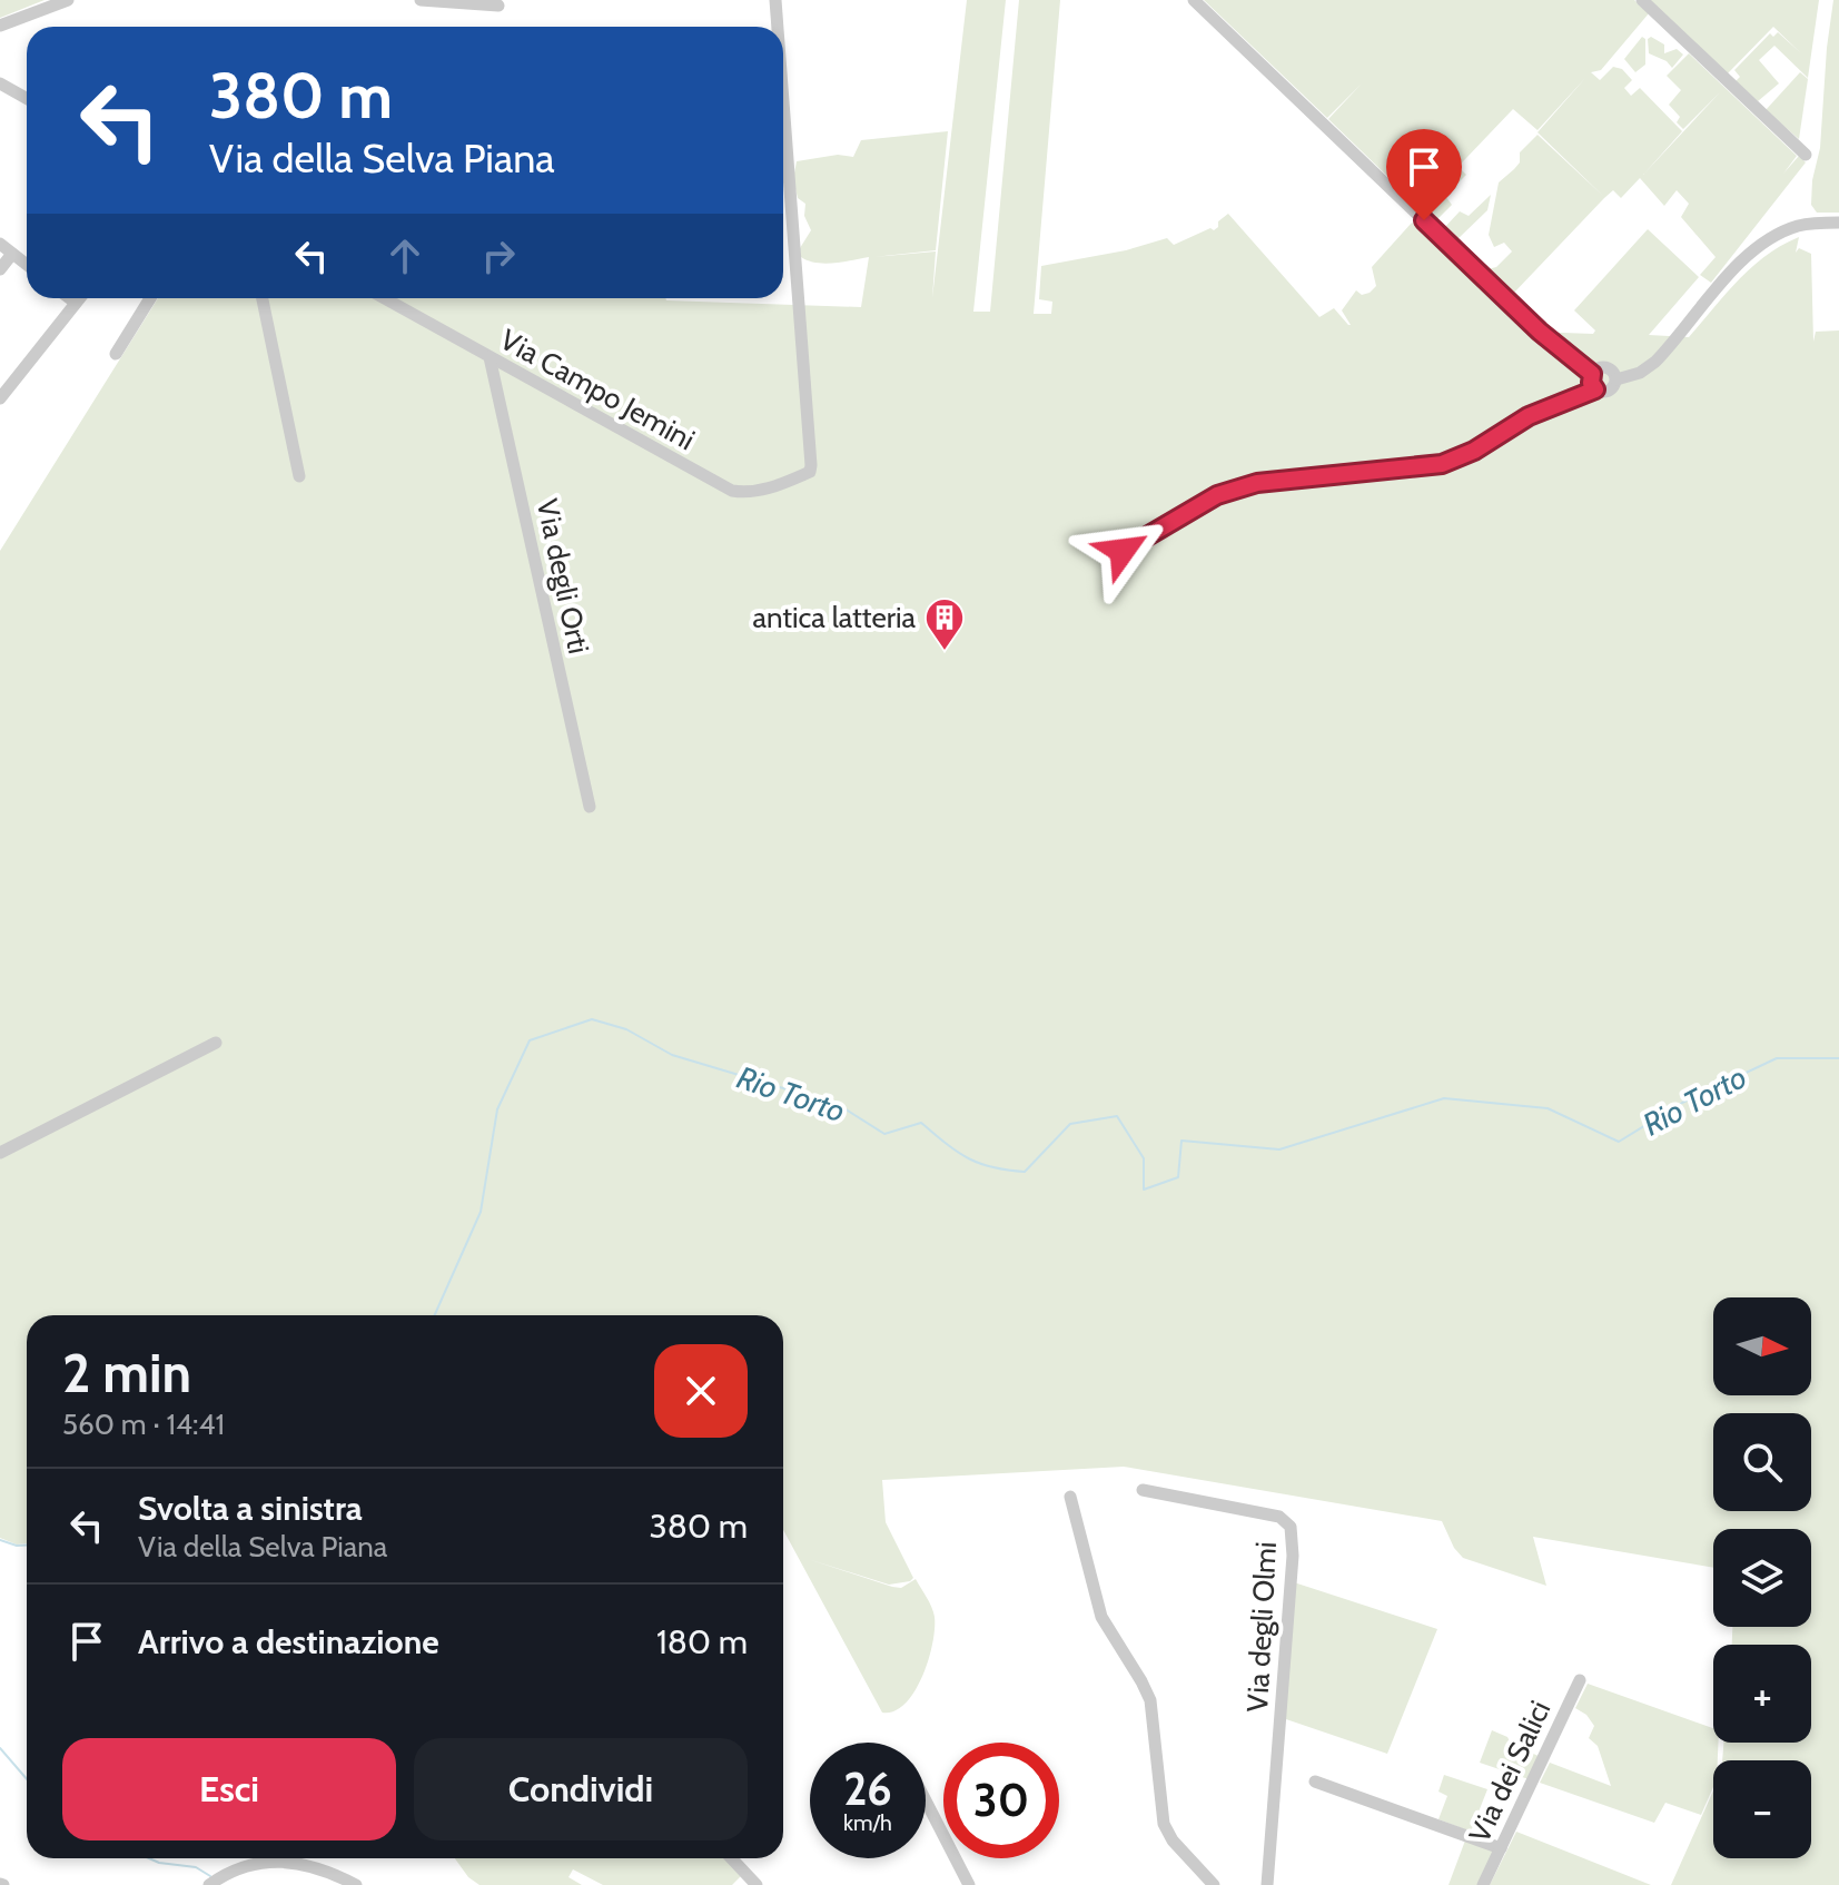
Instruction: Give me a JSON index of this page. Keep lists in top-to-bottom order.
{
  "streets": {
    "street": [
      "Via Campo Jemini",
      "Via degli Orti",
      "Via degli Olmi",
      "Via dei Salici"
    ]
  },
  "crossings": [
    ["Via Campo Jemini", "Via degli Orti"]
  ],
  "water": ["Rio Torto"],
  "places": {
    "building": ["antica latteria"]
  },
  "north": "right",
  "page": {
    "turn": ["380 m", "Via della Selva Piana"],
    "map_buttons": ["+", "−"],
    "heading": ["2 min", "560 m · 14:41"],
    "list": [
      {
        "name": "Svolta a sinistra",
        "note": "Via della Selva Piana",
        "value": "380 m"
      },
      {
        "name": "Arrivo a destinazione",
        "value": "180 m"
      }
    ],
    "buttons": ["Esci", "Condividi"],
    "speed": "26 km/h",
    "limit": "30"
  }
}
